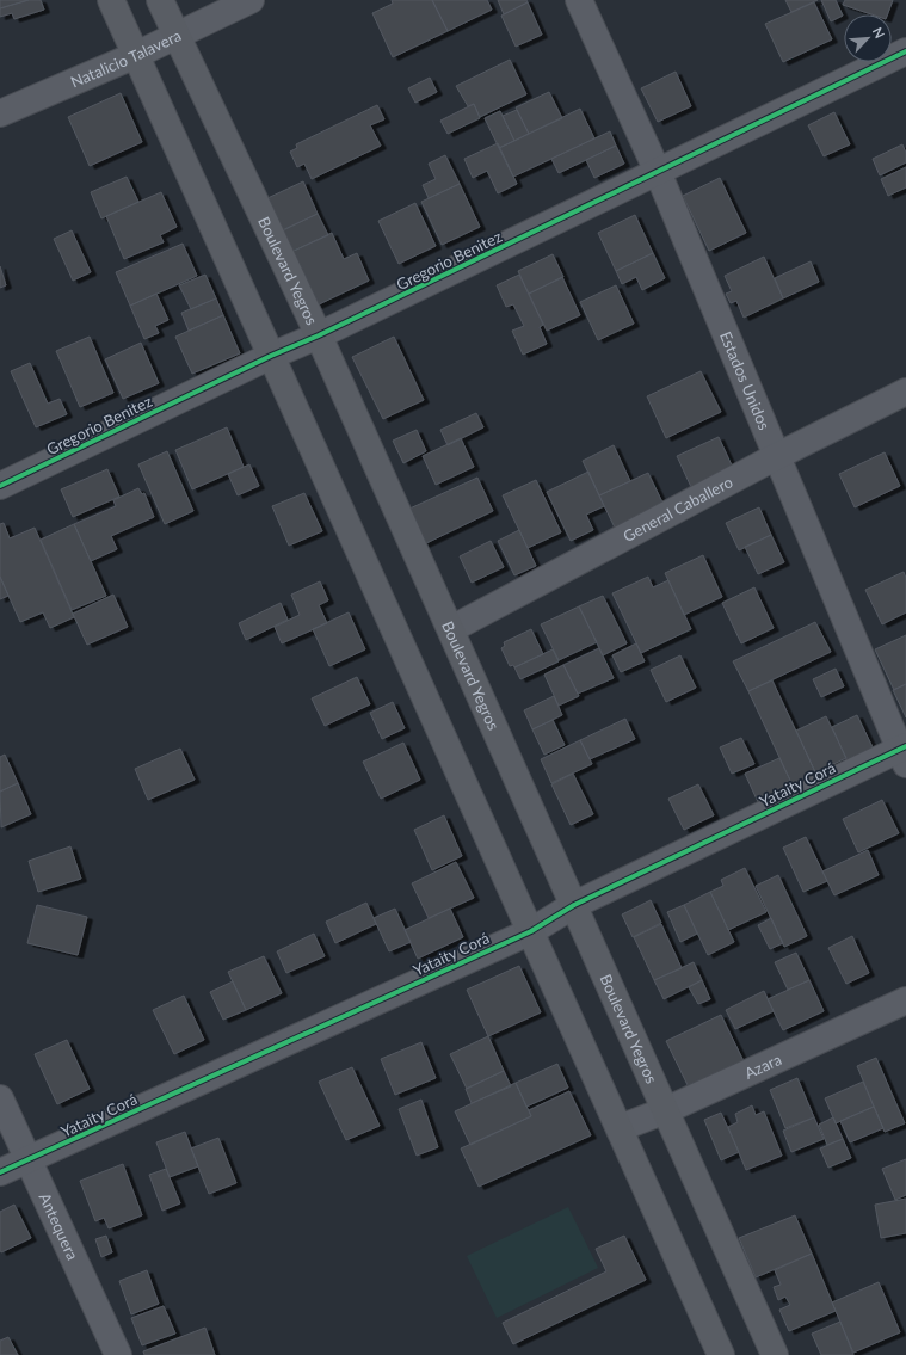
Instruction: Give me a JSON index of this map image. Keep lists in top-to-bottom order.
{
  "streets": {
    "main road": ["Boulevard Yegros"],
    "street": [
      "Natalicio Talavera",
      "Gregorio Benitez",
      "Estados Unidos",
      "General Caballero",
      "Yataity Corá",
      "Azara",
      "Antequera"
    ]
  },
  "crossings": [
    ["Natalicio Talavera", "Boulevard Yegros"],
    ["Gregorio Benitez", "Boulevard Yegros"],
    ["Gregorio Benitez", "Estados Unidos"],
    ["Boulevard Yegros", "General Caballero"],
    ["Boulevard Yegros", "Yataity Corá"],
    ["Boulevard Yegros", "Azara"],
    ["Estados Unidos", "General Caballero"],
    ["Estados Unidos", "Yataity Corá"],
    ["Yataity Corá", "Antequera"]
  ],
  "north": "top right"
}
